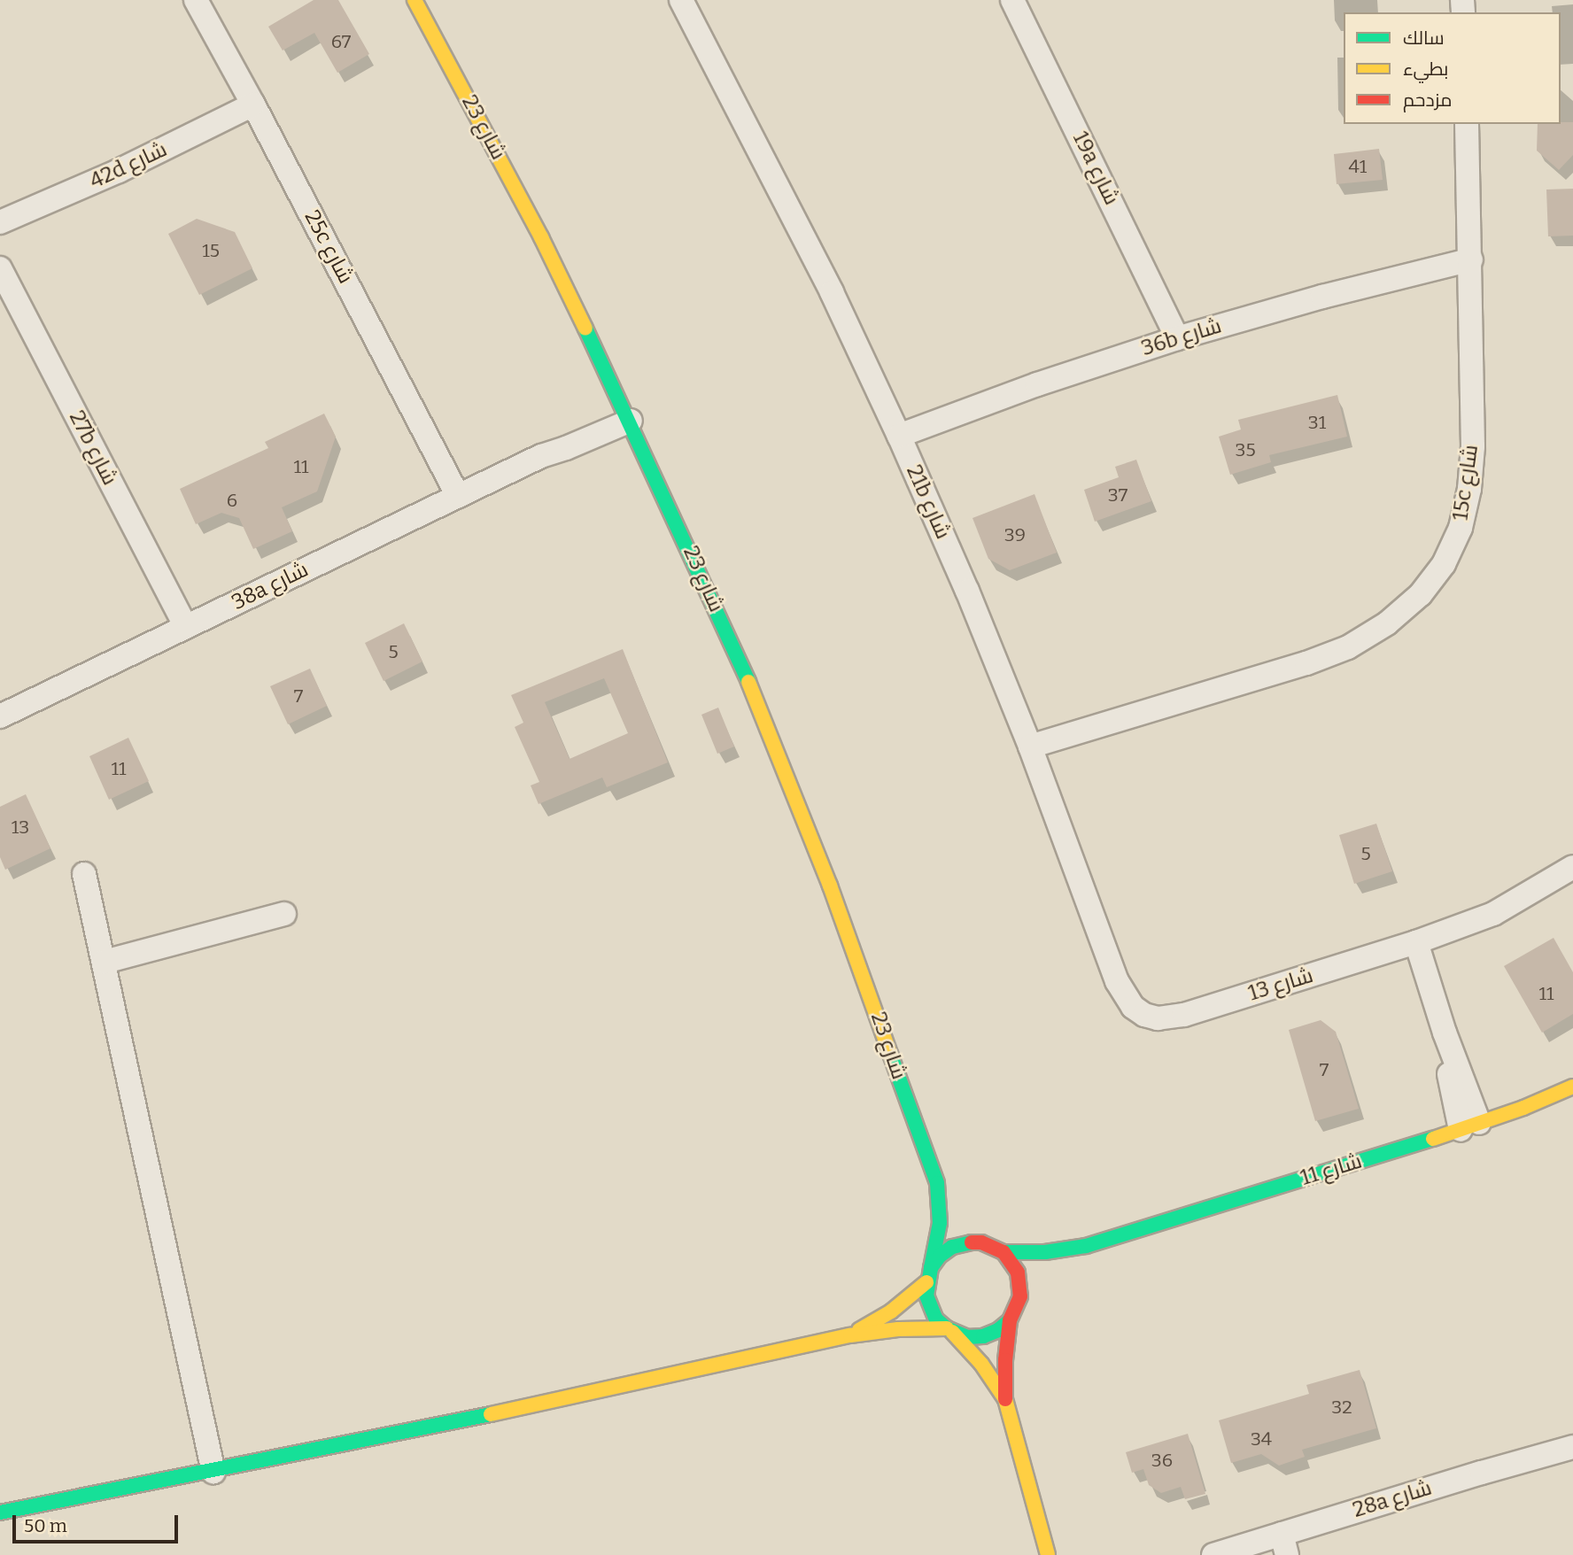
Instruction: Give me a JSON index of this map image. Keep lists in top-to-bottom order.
{
  "streets": {
    "street": [
      "شارع 23",
      "42d شارع",
      "19a شارع",
      "25c شارع",
      "36b شارع",
      "27b شارع",
      "15c شارع",
      "21b شارع",
      "38a شارع",
      "شارع 13",
      "شارع 11",
      "28a شارع"
    ]
  },
  "crossings": [
    ["شارع 23", "38a شارع"],
    ["شارع 23", "شارع 11"],
    ["42d شارع", "25c شارع"],
    ["19a شارع", "36b شارع"],
    ["25c شارع", "38a شارع"],
    ["36b شارع", "15c شارع"],
    ["36b شارع", "21b شارع"],
    ["27b شارع", "38a شارع"],
    ["15c شارع", "21b شارع"],
    ["21b شارع", "شارع 13"]
  ],
  "house_numbers": [
    "67",
    "41",
    "15",
    "31",
    "35",
    "11",
    "37",
    "6",
    "39",
    "5",
    "7",
    "11",
    "13",
    "5",
    "11",
    "7",
    "32",
    "34",
    "36"
  ],
  "legend": ["سالك", "بطيء", "مزدحم"],
  "scale_bar": "50 m"
}
